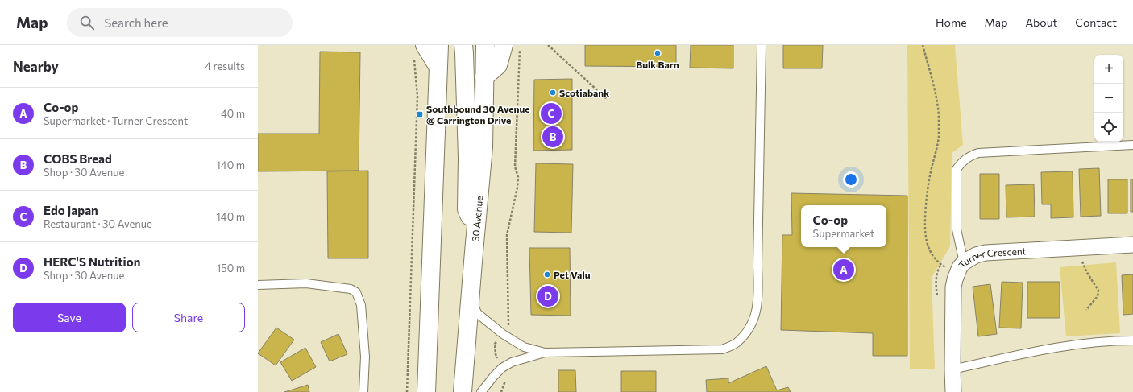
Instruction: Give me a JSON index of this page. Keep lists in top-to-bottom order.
{
  "streets": {
    "main road": ["30 Avenue"],
    "street": ["Turner Crescent"]
  },
  "places": {
    "other": ["Bulk Barn", "Scotiabank", "Pet Valu"],
    "transit": ["Southbound 30 Avenue @ Carrington Drive"]
  },
  "page": {
    "header": "Map",
    "search": "Search here",
    "nav": [
      "Home",
      "Map",
      "About",
      "Contact"
    ],
    "heading": ["Nearby", "4 results"],
    "map_buttons": ["+", "−"],
    "list": [
      {
        "mark": "A",
        "name": "Co-op",
        "note": "Supermarket · Turner Crescent",
        "value": "40 m"
      },
      {
        "mark": "B",
        "name": "COBS Bread",
        "note": "Shop · 30 Avenue",
        "value": "140 m"
      },
      {
        "mark": "C",
        "name": "Edo Japan",
        "note": "Restaurant · 30 Avenue",
        "value": "140 m"
      },
      {
        "mark": "D",
        "name": "HERC'S Nutrition",
        "note": "Shop · 30 Avenue",
        "value": "150 m"
      }
    ],
    "pins": [
      "C",
      "B",
      "A",
      "D"
    ],
    "popup": ["Co-op", "Supermarket"],
    "buttons": ["Save", "Share"]
  }
}
